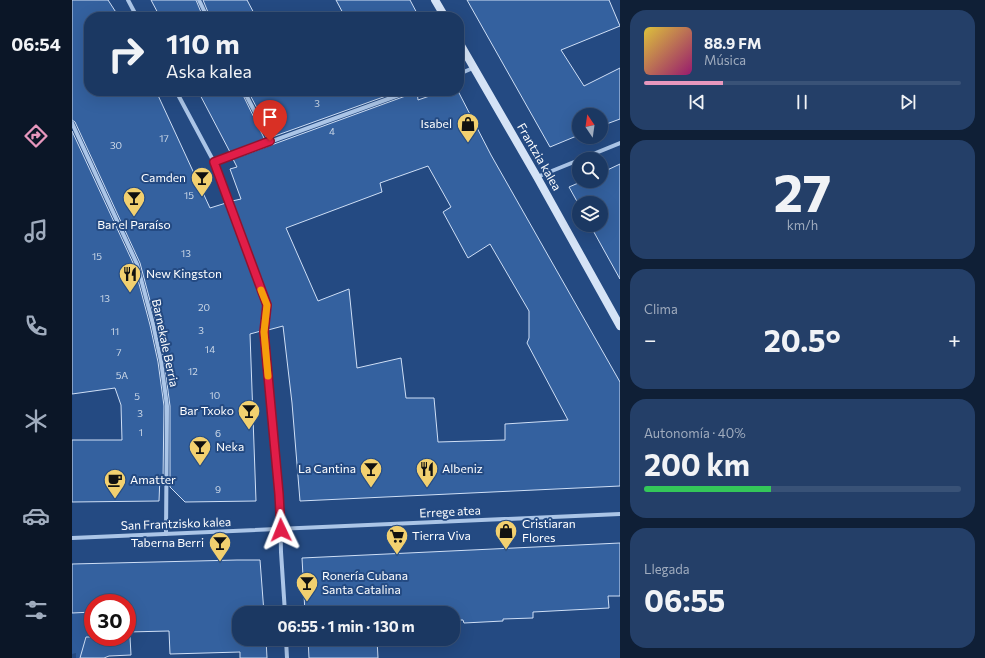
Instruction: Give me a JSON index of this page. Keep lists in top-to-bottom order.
{
  "streets": {
    "main road": ["Frantzia kalea"],
    "street": ["Barnekale Berria", "Errege atea", "San Frantzisko kalea"]
  },
  "crossings": [
    ["Barnekale Berria", "San Frantzisko kalea"],
    ["Errege atea", "San Frantzisko kalea"]
  ],
  "places": {
    "shop": ["Isabel", "Cristiaran Flores"],
    "bar": [
      "Camden",
      "Bar el Paraíso",
      "Bar Txoko",
      "Neka",
      "La Cantina",
      "Taberna Berri",
      "Ronería Cubana Santa Catalina"
    ],
    "restaurant": ["New Kingston", "Albeniz"],
    "cafe": ["Amatter"],
    "supermarket": ["Tierra Viva"]
  },
  "house_numbers": [
    "3",
    "4",
    "17",
    "30",
    "15",
    "13",
    "15",
    "13",
    "20",
    "3",
    "11",
    "14",
    "7",
    "12",
    "5A",
    "10",
    "5",
    "3",
    "1",
    "6",
    "9"
  ],
  "north": "top",
  "page": {
    "tabs": "06:54",
    "turn": ["110 m", "Aska kalea"],
    "song": ["88.9 FM", "Música"],
    "tile": [
      ["27", "km/h"],
      "Clima",
      ["Autonomía · 40%", "200 km"],
      ["Llegada", "06:55"]
    ],
    "heat": ["−", "20.5°", "+"],
    "limit": "30",
    "trip": "06:55 · 1 min · 130 m"
  }
}
